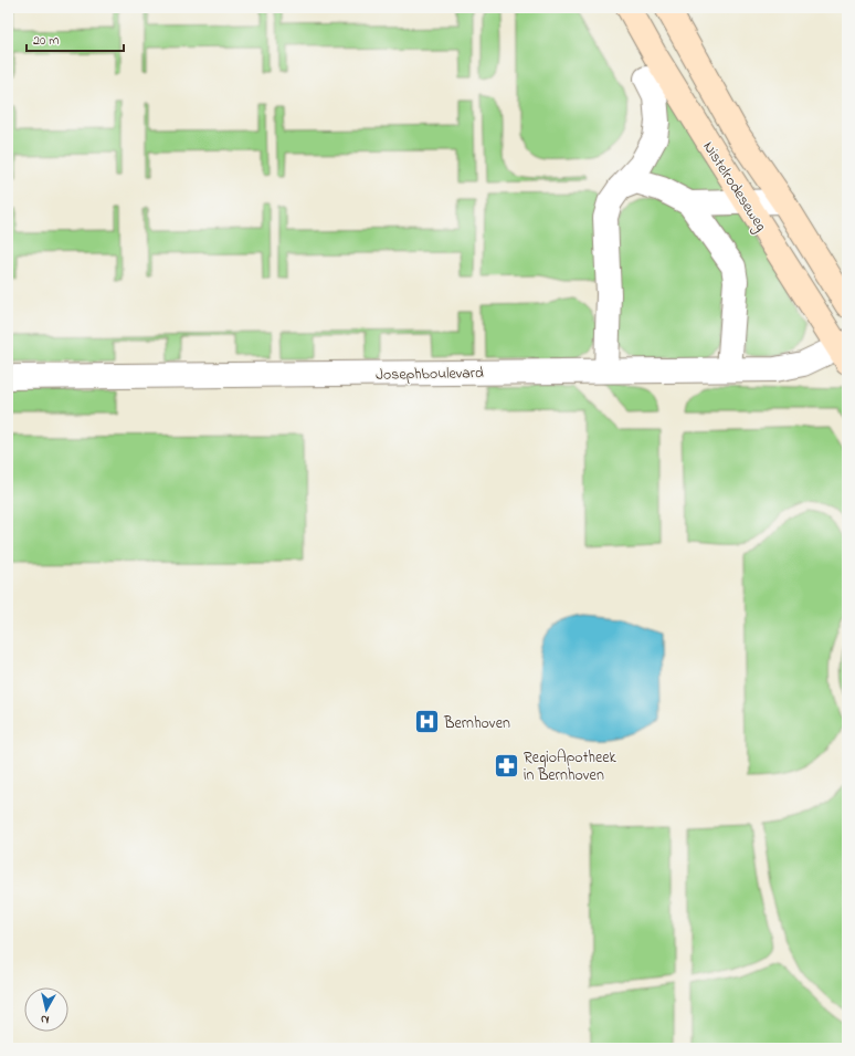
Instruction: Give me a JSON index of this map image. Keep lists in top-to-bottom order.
{
  "streets": {
    "street": ["Nistelrodeseweg", "Josephboulevard"]
  },
  "crossings": [
    ["Nistelrodeseweg", "Josephboulevard"]
  ],
  "places": {
    "hospital": ["Bernhoven"],
    "pharmacy": ["RegioApotheek in Bernhoven"]
  },
  "scale_bar": "20 m",
  "north": "bottom"
}
